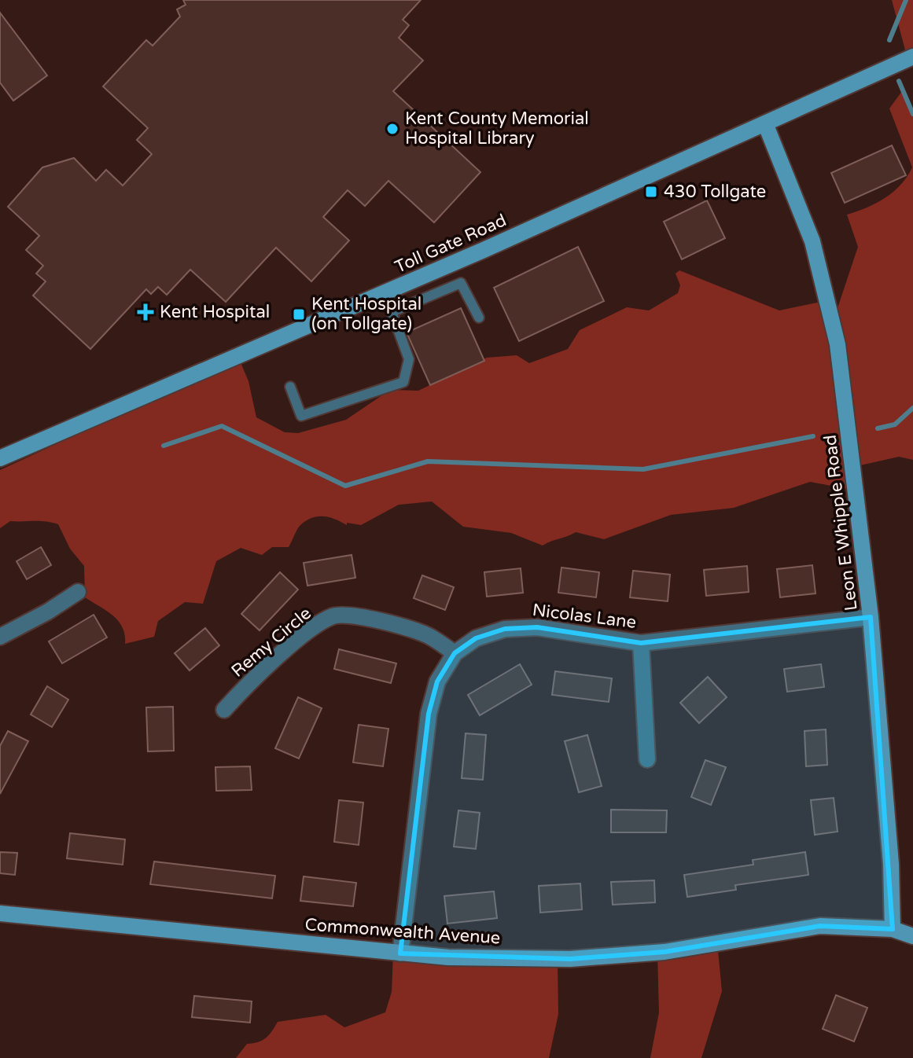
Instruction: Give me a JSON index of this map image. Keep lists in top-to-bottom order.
{
  "streets": {
    "street": [
      "Toll Gate Road",
      "Leon E Whipple Road",
      "Nicolas Lane",
      "Remy Circle",
      "Commonwealth Avenue"
    ]
  },
  "crossings": [
    ["Toll Gate Road", "Leon E Whipple Road"],
    ["Leon E Whipple Road", "Nicolas Lane"],
    ["Leon E Whipple Road", "Commonwealth Avenue"],
    ["Nicolas Lane", "Remy Circle"],
    ["Nicolas Lane", "Commonwealth Avenue"]
  ],
  "places": {
    "other": ["Kent County Memorial Hospital Library"],
    "transit": ["430 Tollgate", "Kent Hospital (on Tollgate)"],
    "health": ["Kent Hospital"]
  }
}
